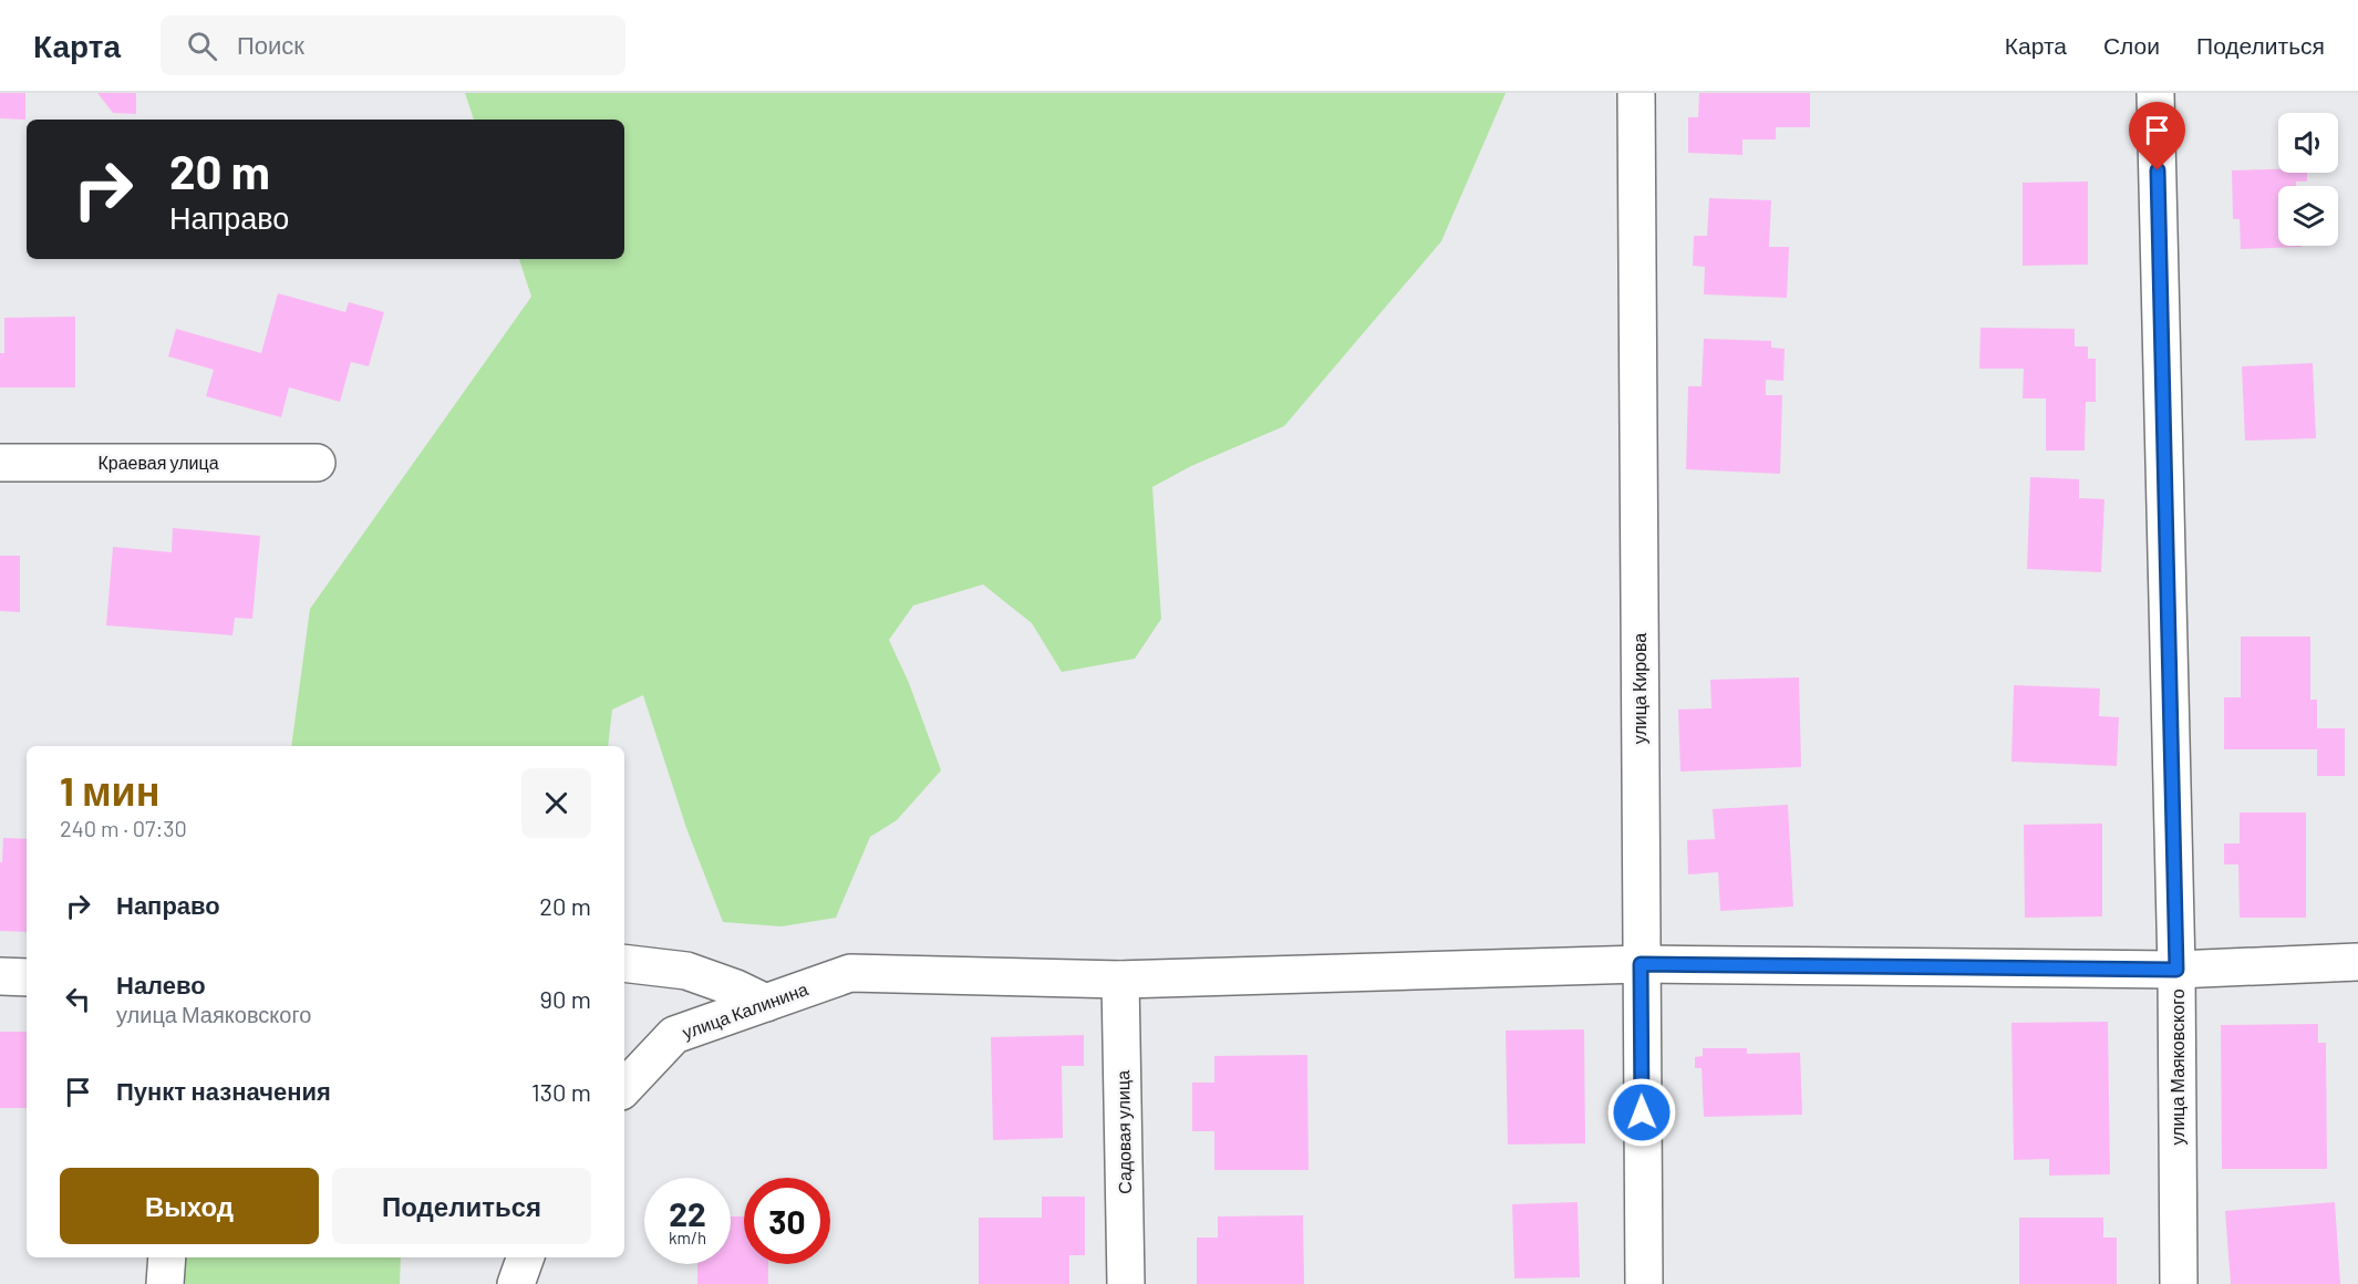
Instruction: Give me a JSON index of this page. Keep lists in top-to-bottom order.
{
  "streets": {
    "street": [
      "Краевая улица",
      "улица Кирова",
      "улица Калинина",
      "улица Маяковского",
      "Садовая улица"
    ]
  },
  "crossings": [
    ["улица Калинина", "Садовая улица"]
  ],
  "page": {
    "header": "Карта",
    "search": "Поиск",
    "nav": ["Карта", "Слои", "Поделиться"],
    "turn": ["20 m", "Направо"],
    "heading": ["1 мин", "240 m · 07:30"],
    "list": [
      {
        "name": "Направо",
        "value": "20 m"
      },
      {
        "name": "Налево",
        "note": "улица Маяковского",
        "value": "90 m"
      },
      {
        "name": "Пункт назначения",
        "value": "130 m"
      }
    ],
    "buttons": ["Выход", "Поделиться"],
    "speed": "22 km/h",
    "limit": "30"
  }
}
